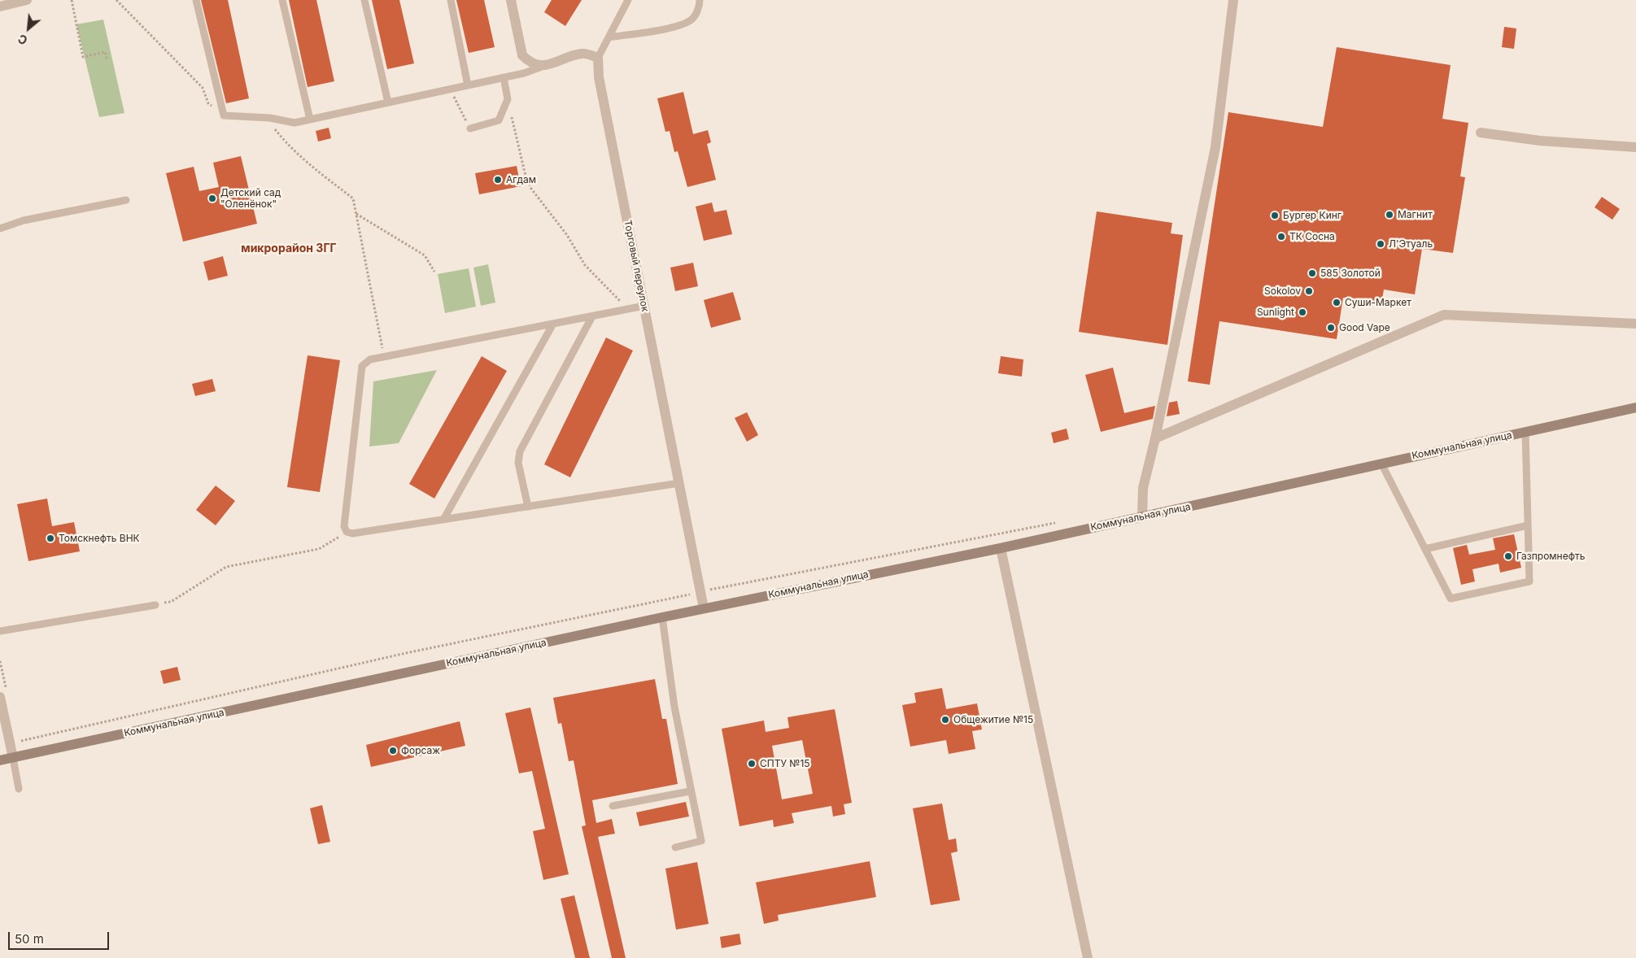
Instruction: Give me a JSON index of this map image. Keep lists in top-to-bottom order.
{
  "streets": {
    "main road": ["Коммунальная улица"],
    "street": ["Торговый переулок"]
  },
  "crossings": [
    ["Торговый переулок", "Коммунальная улица"]
  ],
  "districts": ["микрорайон 3ГГ"],
  "places": [
    "Агдам",
    "Детский сад \"Оленёнок\"",
    "Магнит",
    "Бургер Кинг",
    "ТК Сосна",
    "Л'Этуаль",
    "585 Золотой",
    "Sokolov",
    "Суши-Маркет",
    "Sunlight",
    "Good Vape",
    "Томскнефть ВНК",
    "Газпромнефть",
    "Общежитие №15",
    "Форсаж",
    "СПТУ №15"
  ],
  "scale_bar": "50 m",
  "north": "bottom left"
}
